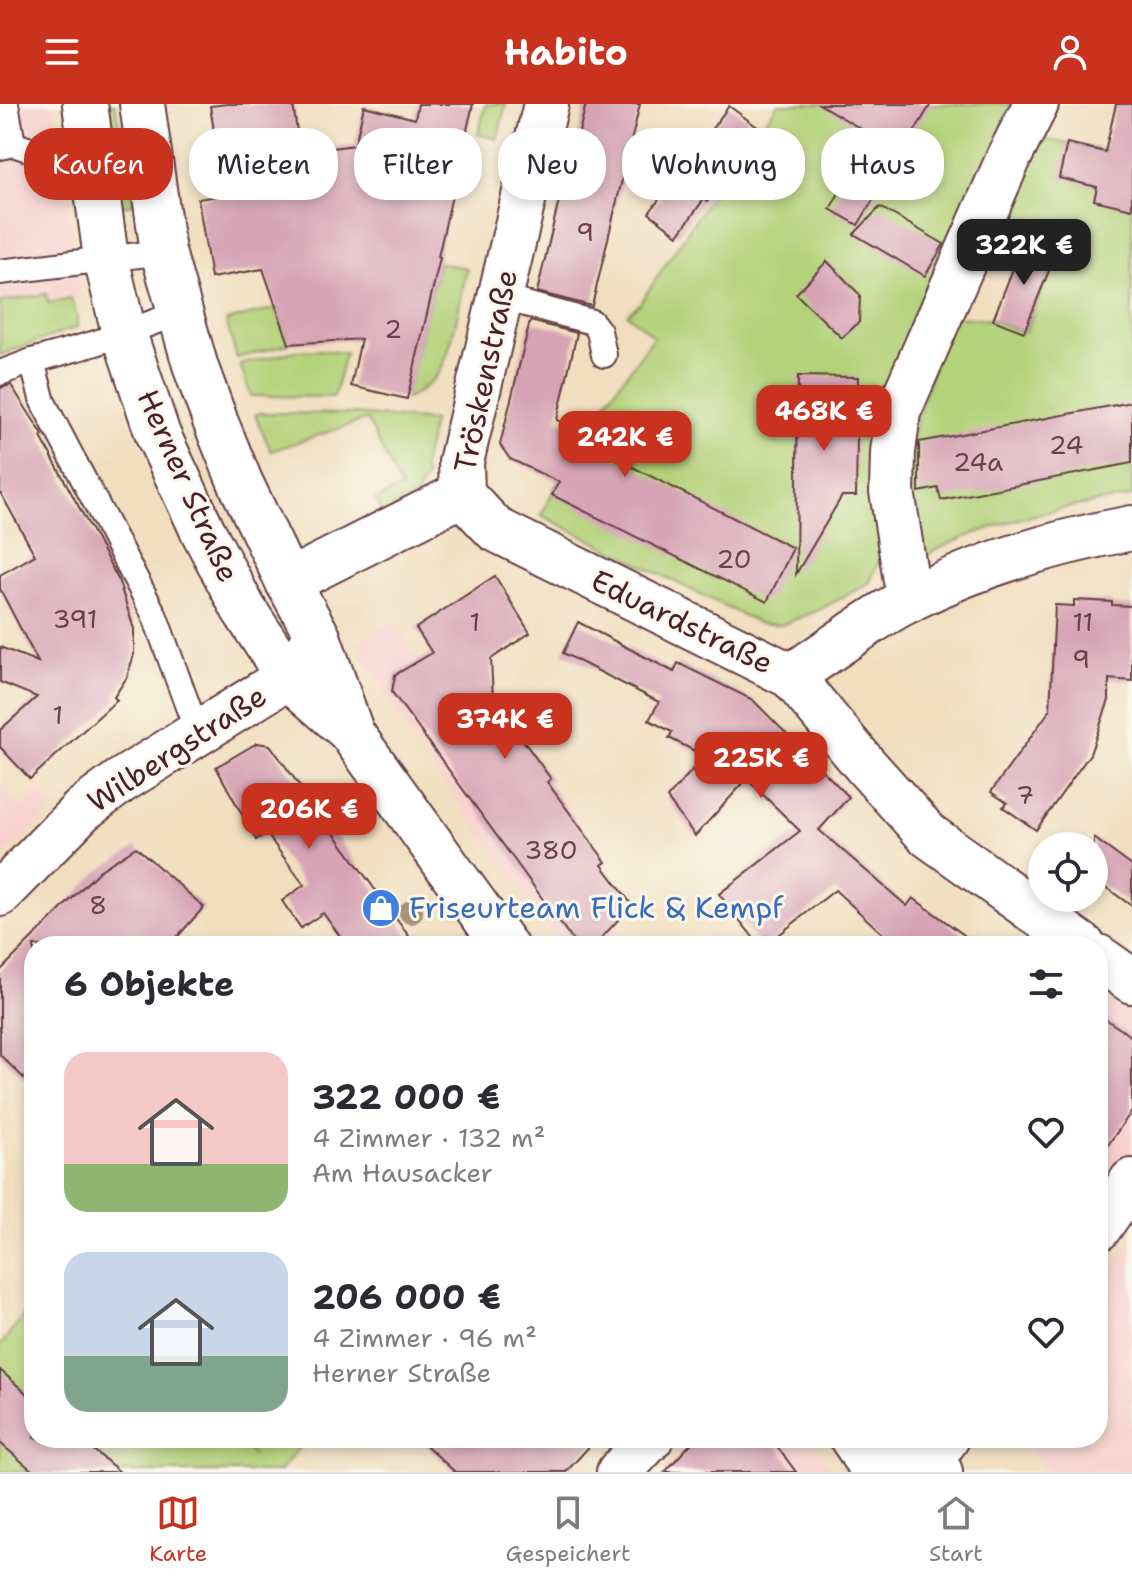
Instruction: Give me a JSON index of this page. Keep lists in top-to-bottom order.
{
  "streets": {
    "street": [
      "Tröskenstraße",
      "Herner Straße",
      "Eduardstraße",
      "Wilbergstraße"
    ]
  },
  "crossings": [
    ["Tröskenstraße", "Herner Straße"],
    ["Tröskenstraße", "Eduardstraße"],
    ["Herner Straße", "Wilbergstraße"]
  ],
  "places": {
    "shop": ["Friseurteam Flick & Kempf"]
  },
  "house_numbers": [
    "9",
    "2",
    "24",
    "24a",
    "20",
    "391",
    "1",
    "11",
    "9",
    "1",
    "7",
    "380",
    "8"
  ],
  "page": {
    "header": "Habito",
    "chip": [
      "Kaufen",
      "Mieten",
      "Filter",
      "Neu",
      "Wohnung",
      "Haus"
    ],
    "price": [
      "322K €",
      "468K €",
      "242K €",
      "374K €",
      "225K €",
      "206K €"
    ],
    "heading": "6 Objekte",
    "list": [
      {
        "name": "322 000 €",
        "note": "4 Zimmer · 132 m² · Am Hausacker"
      },
      {
        "name": "206 000 €",
        "note": "4 Zimmer · 96 m² · Herner Straße"
      }
    ],
    "tabs": ["Karte", "Gespeichert", "Start"]
  }
}
